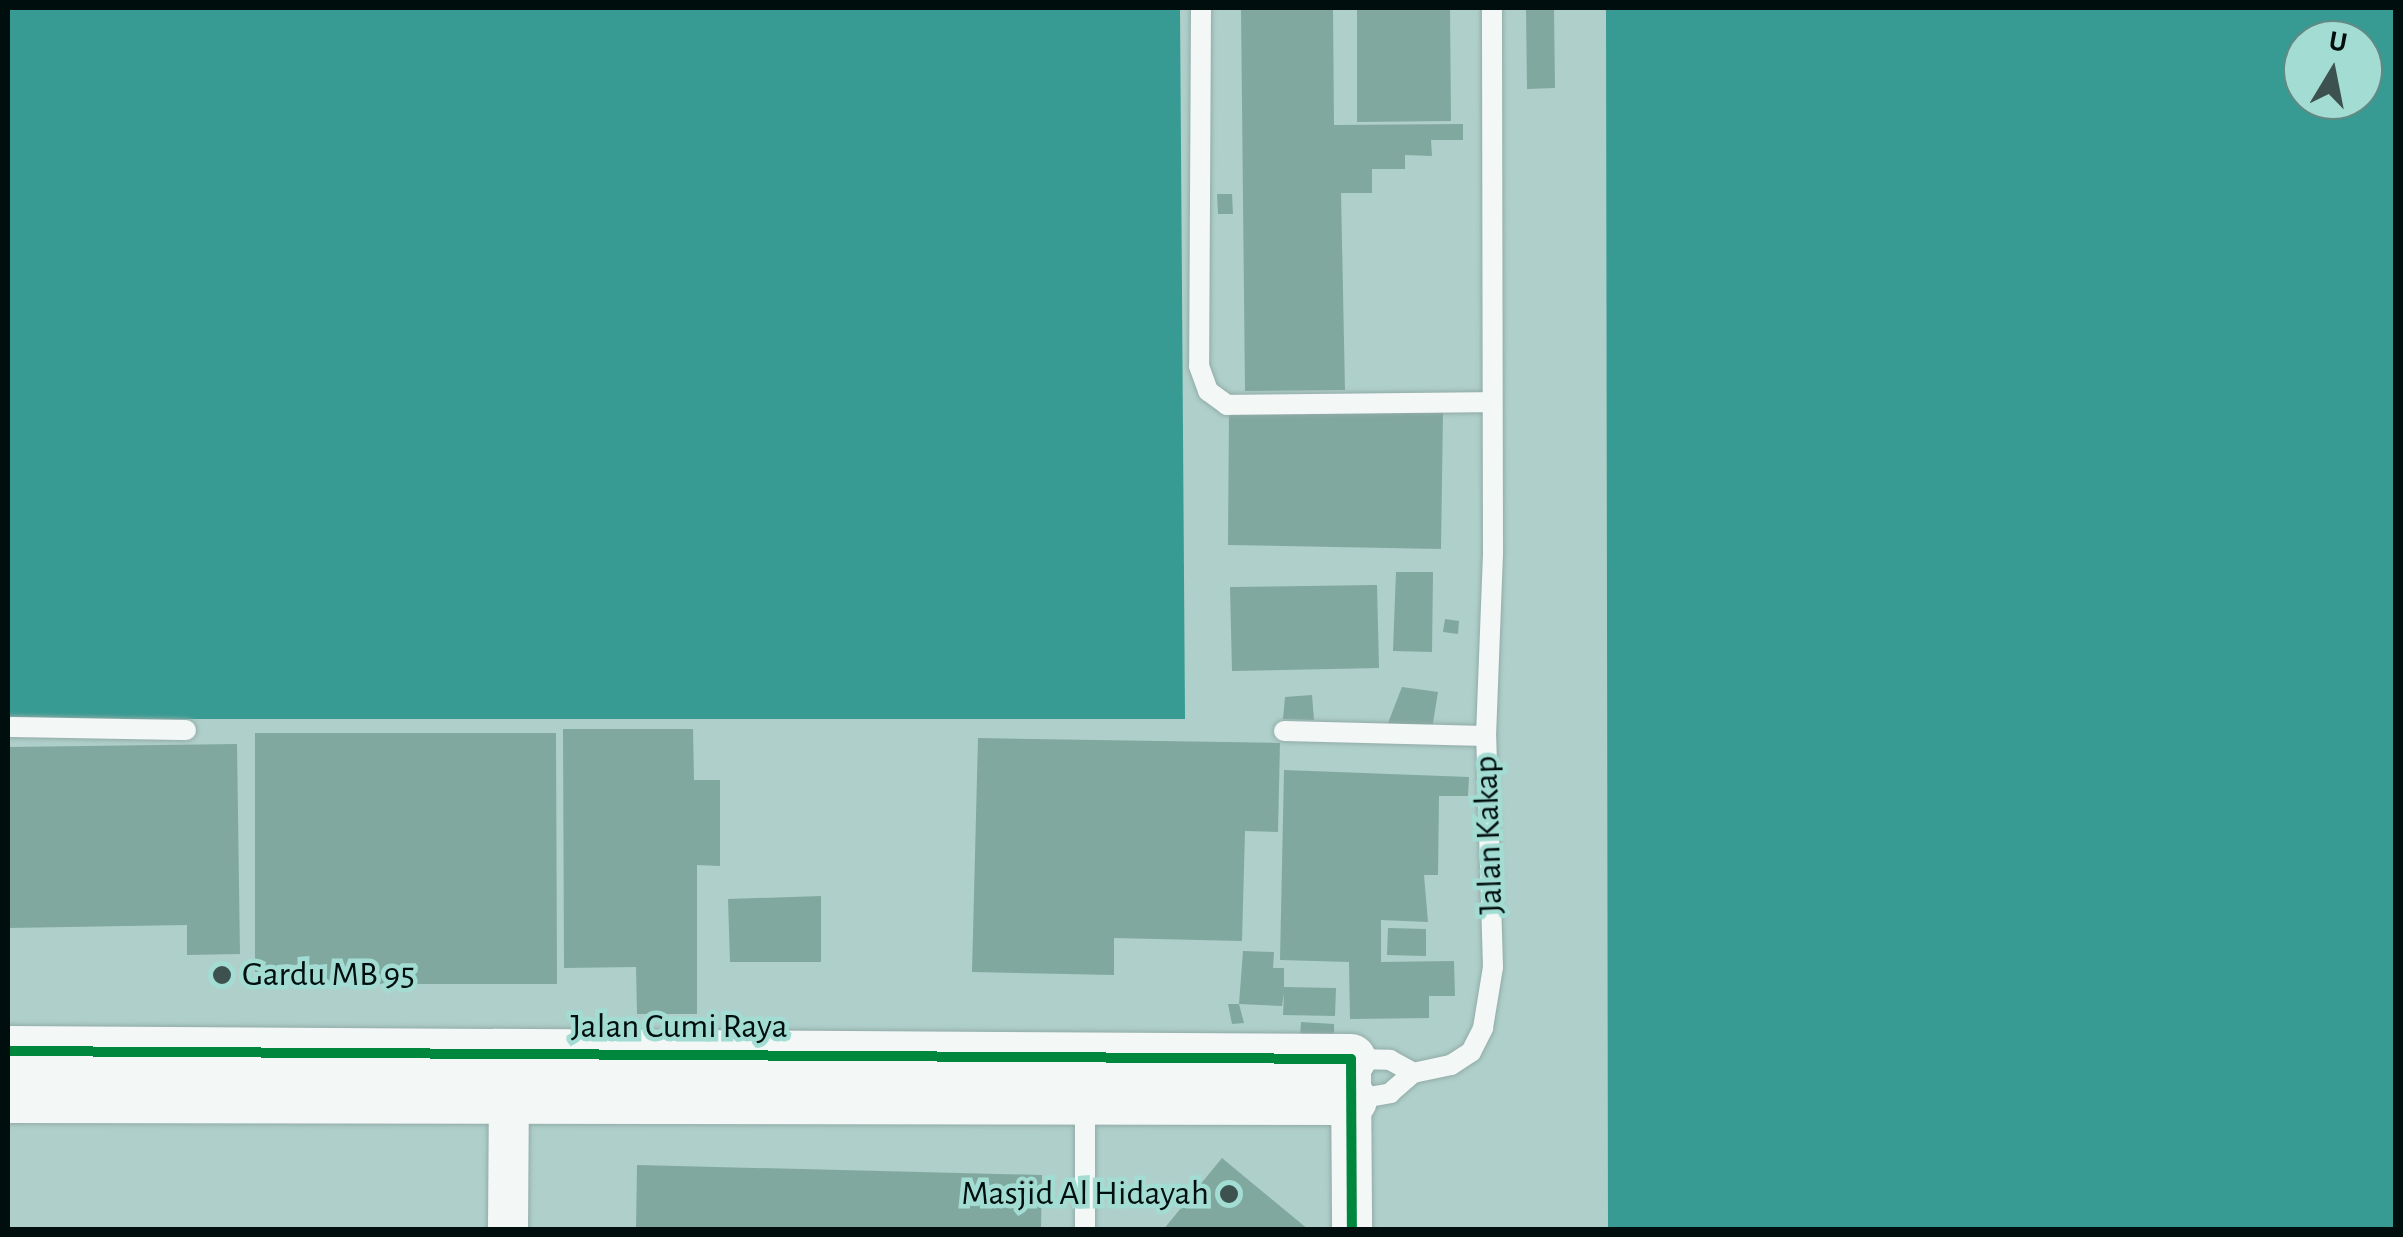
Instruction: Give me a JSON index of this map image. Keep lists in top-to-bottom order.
{
  "streets": {
    "street": ["Jalan Cumi Raya"],
    "lane": ["Jalan Kakap"]
  },
  "crossings": [
    ["Jalan Kakap", "Jalan Cumi Raya"]
  ],
  "places": ["Gardu MB 95", "Masjid Al Hidayah"],
  "north": "top"
}
